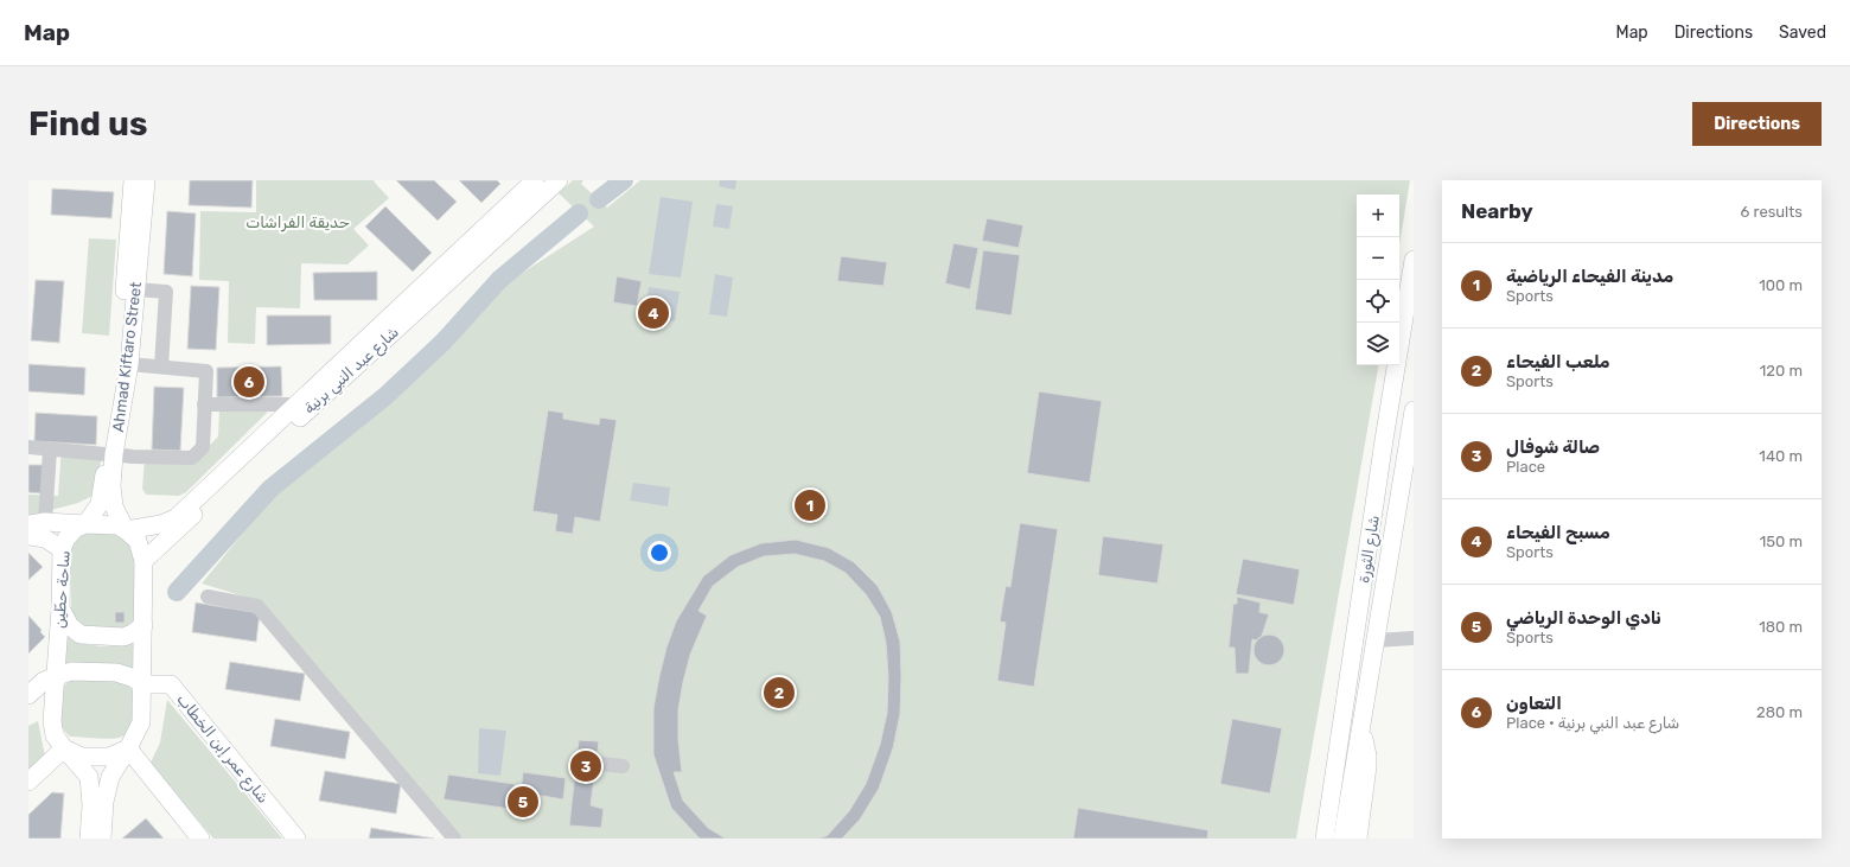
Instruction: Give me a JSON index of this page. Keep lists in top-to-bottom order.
{
  "streets": {
    "main road": [
      "Ahmad Kiftaro Street",
      "شارع عبد النبي برنية",
      "شارع الثورة",
      "ساحة حطّين",
      "شارع عمر إبن الخطاب"
    ]
  },
  "crossings": [
    ["Ahmad Kiftaro Street", "شارع عبد النبي برنية"],
    ["Ahmad Kiftaro Street", "ساحة حطّين"],
    ["شارع عبد النبي برنية", "ساحة حطّين"],
    ["ساحة حطّين", "شارع عمر إبن الخطاب"]
  ],
  "parks": ["حديقة الفراشات"],
  "page": {
    "header": "Map",
    "nav": ["Map", "Directions", "Saved"],
    "buttons": "Directions",
    "title": "Find us",
    "heading": ["Nearby", "6 results"],
    "map_buttons": ["+", "−"],
    "list": [
      {
        "mark": "1",
        "name": "مدينة الفيحاء الرياضية",
        "note": "Sports",
        "value": "100 m"
      },
      {
        "mark": "2",
        "name": "ملعب الفيحاء",
        "note": "Sports",
        "value": "120 m"
      },
      {
        "mark": "3",
        "name": "صالة شوفال",
        "note": "Place",
        "value": "140 m"
      },
      {
        "mark": "4",
        "name": "مسبح الفيحاء",
        "note": "Sports",
        "value": "150 m"
      },
      {
        "mark": "5",
        "name": "نادي الوحدة الرياضي",
        "note": "Sports",
        "value": "180 m"
      },
      {
        "mark": "6",
        "name": "التعاون",
        "note": "Place · شارع عبد النبي برنية",
        "value": "280 m"
      }
    ],
    "pins": [
      "4",
      "6",
      "1",
      "2",
      "3",
      "5"
    ]
  }
}
